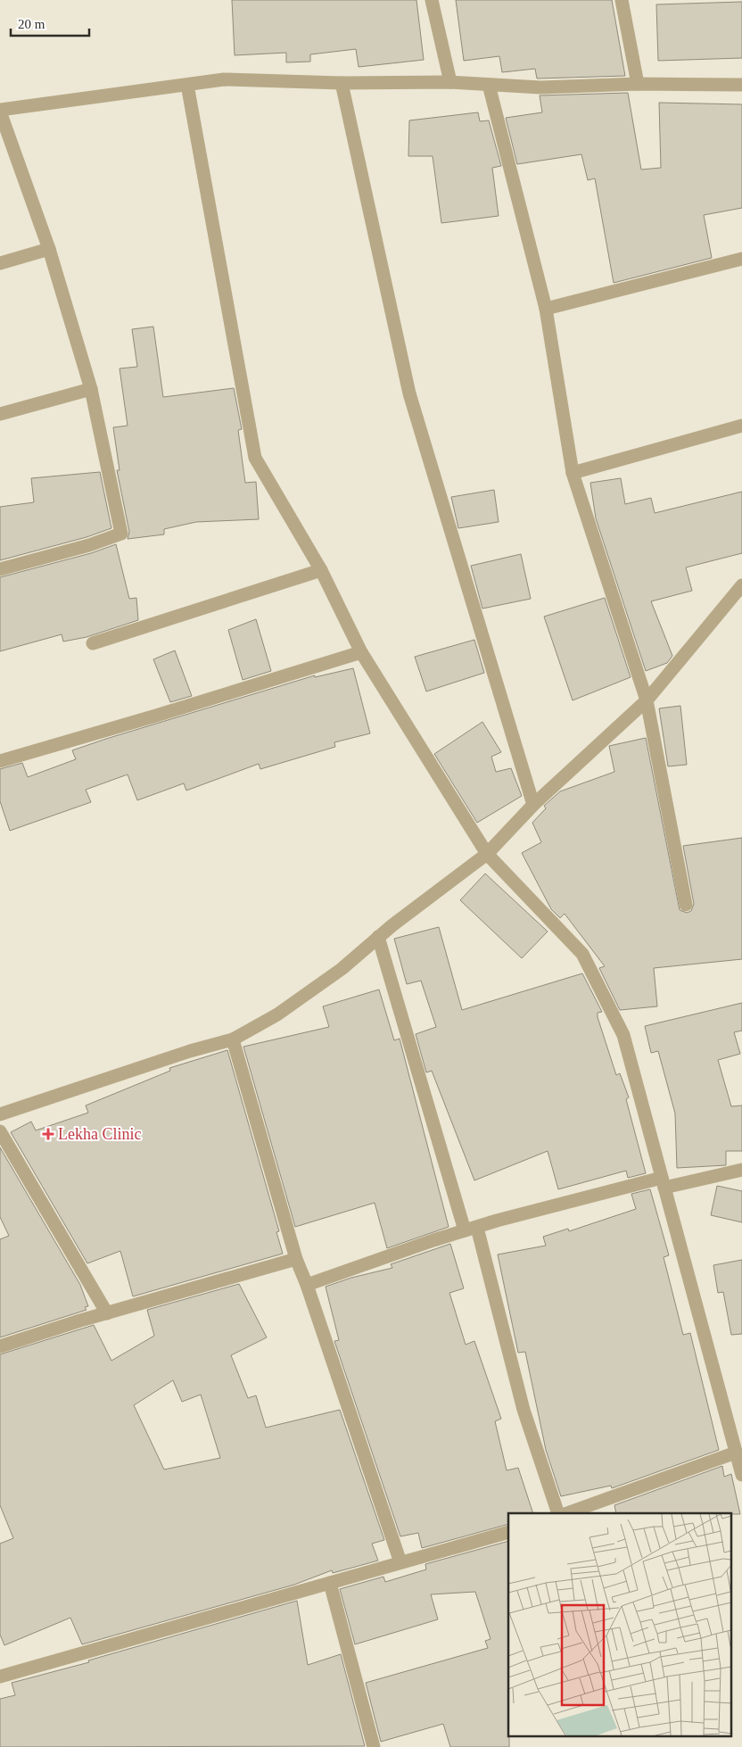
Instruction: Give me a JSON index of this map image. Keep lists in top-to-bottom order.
{
  "places": {
    "health": ["Lekha Clinic"]
  },
  "scale_bar": "20 m"
}
